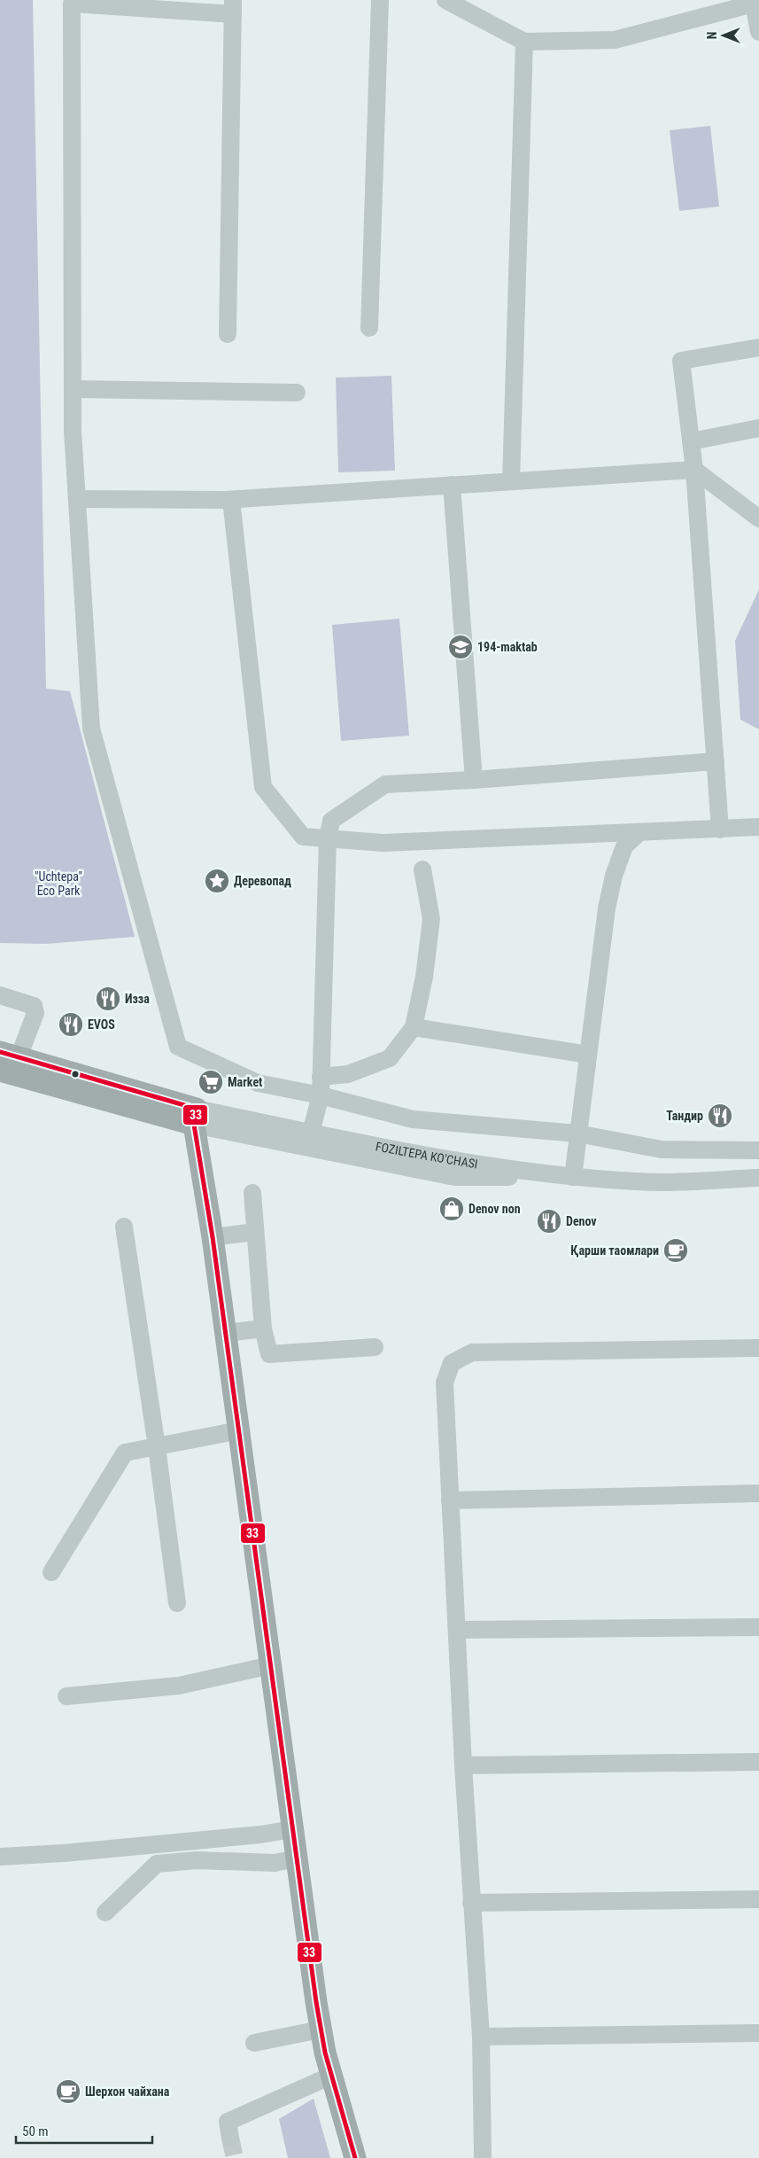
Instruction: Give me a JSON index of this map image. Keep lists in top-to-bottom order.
{
  "streets": {
    "main road": ["FOZILTEPA KO'CHASI"]
  },
  "parks": ["\"Uchtepa\" Eco Park"],
  "places": {
    "school or university": ["194-maktab"],
    "place": ["Деревопад"],
    "restaurant": [
      "Изза",
      "EVOS",
      "Тандир",
      "Denov"
    ],
    "supermarket": ["Market"],
    "shop": ["Denov non"],
    "cafe": ["Қарши таомлари", "Шерхон чайхана"]
  },
  "lines": ["transit line 33"],
  "scale_bar": "50 m",
  "north": "left"
}
